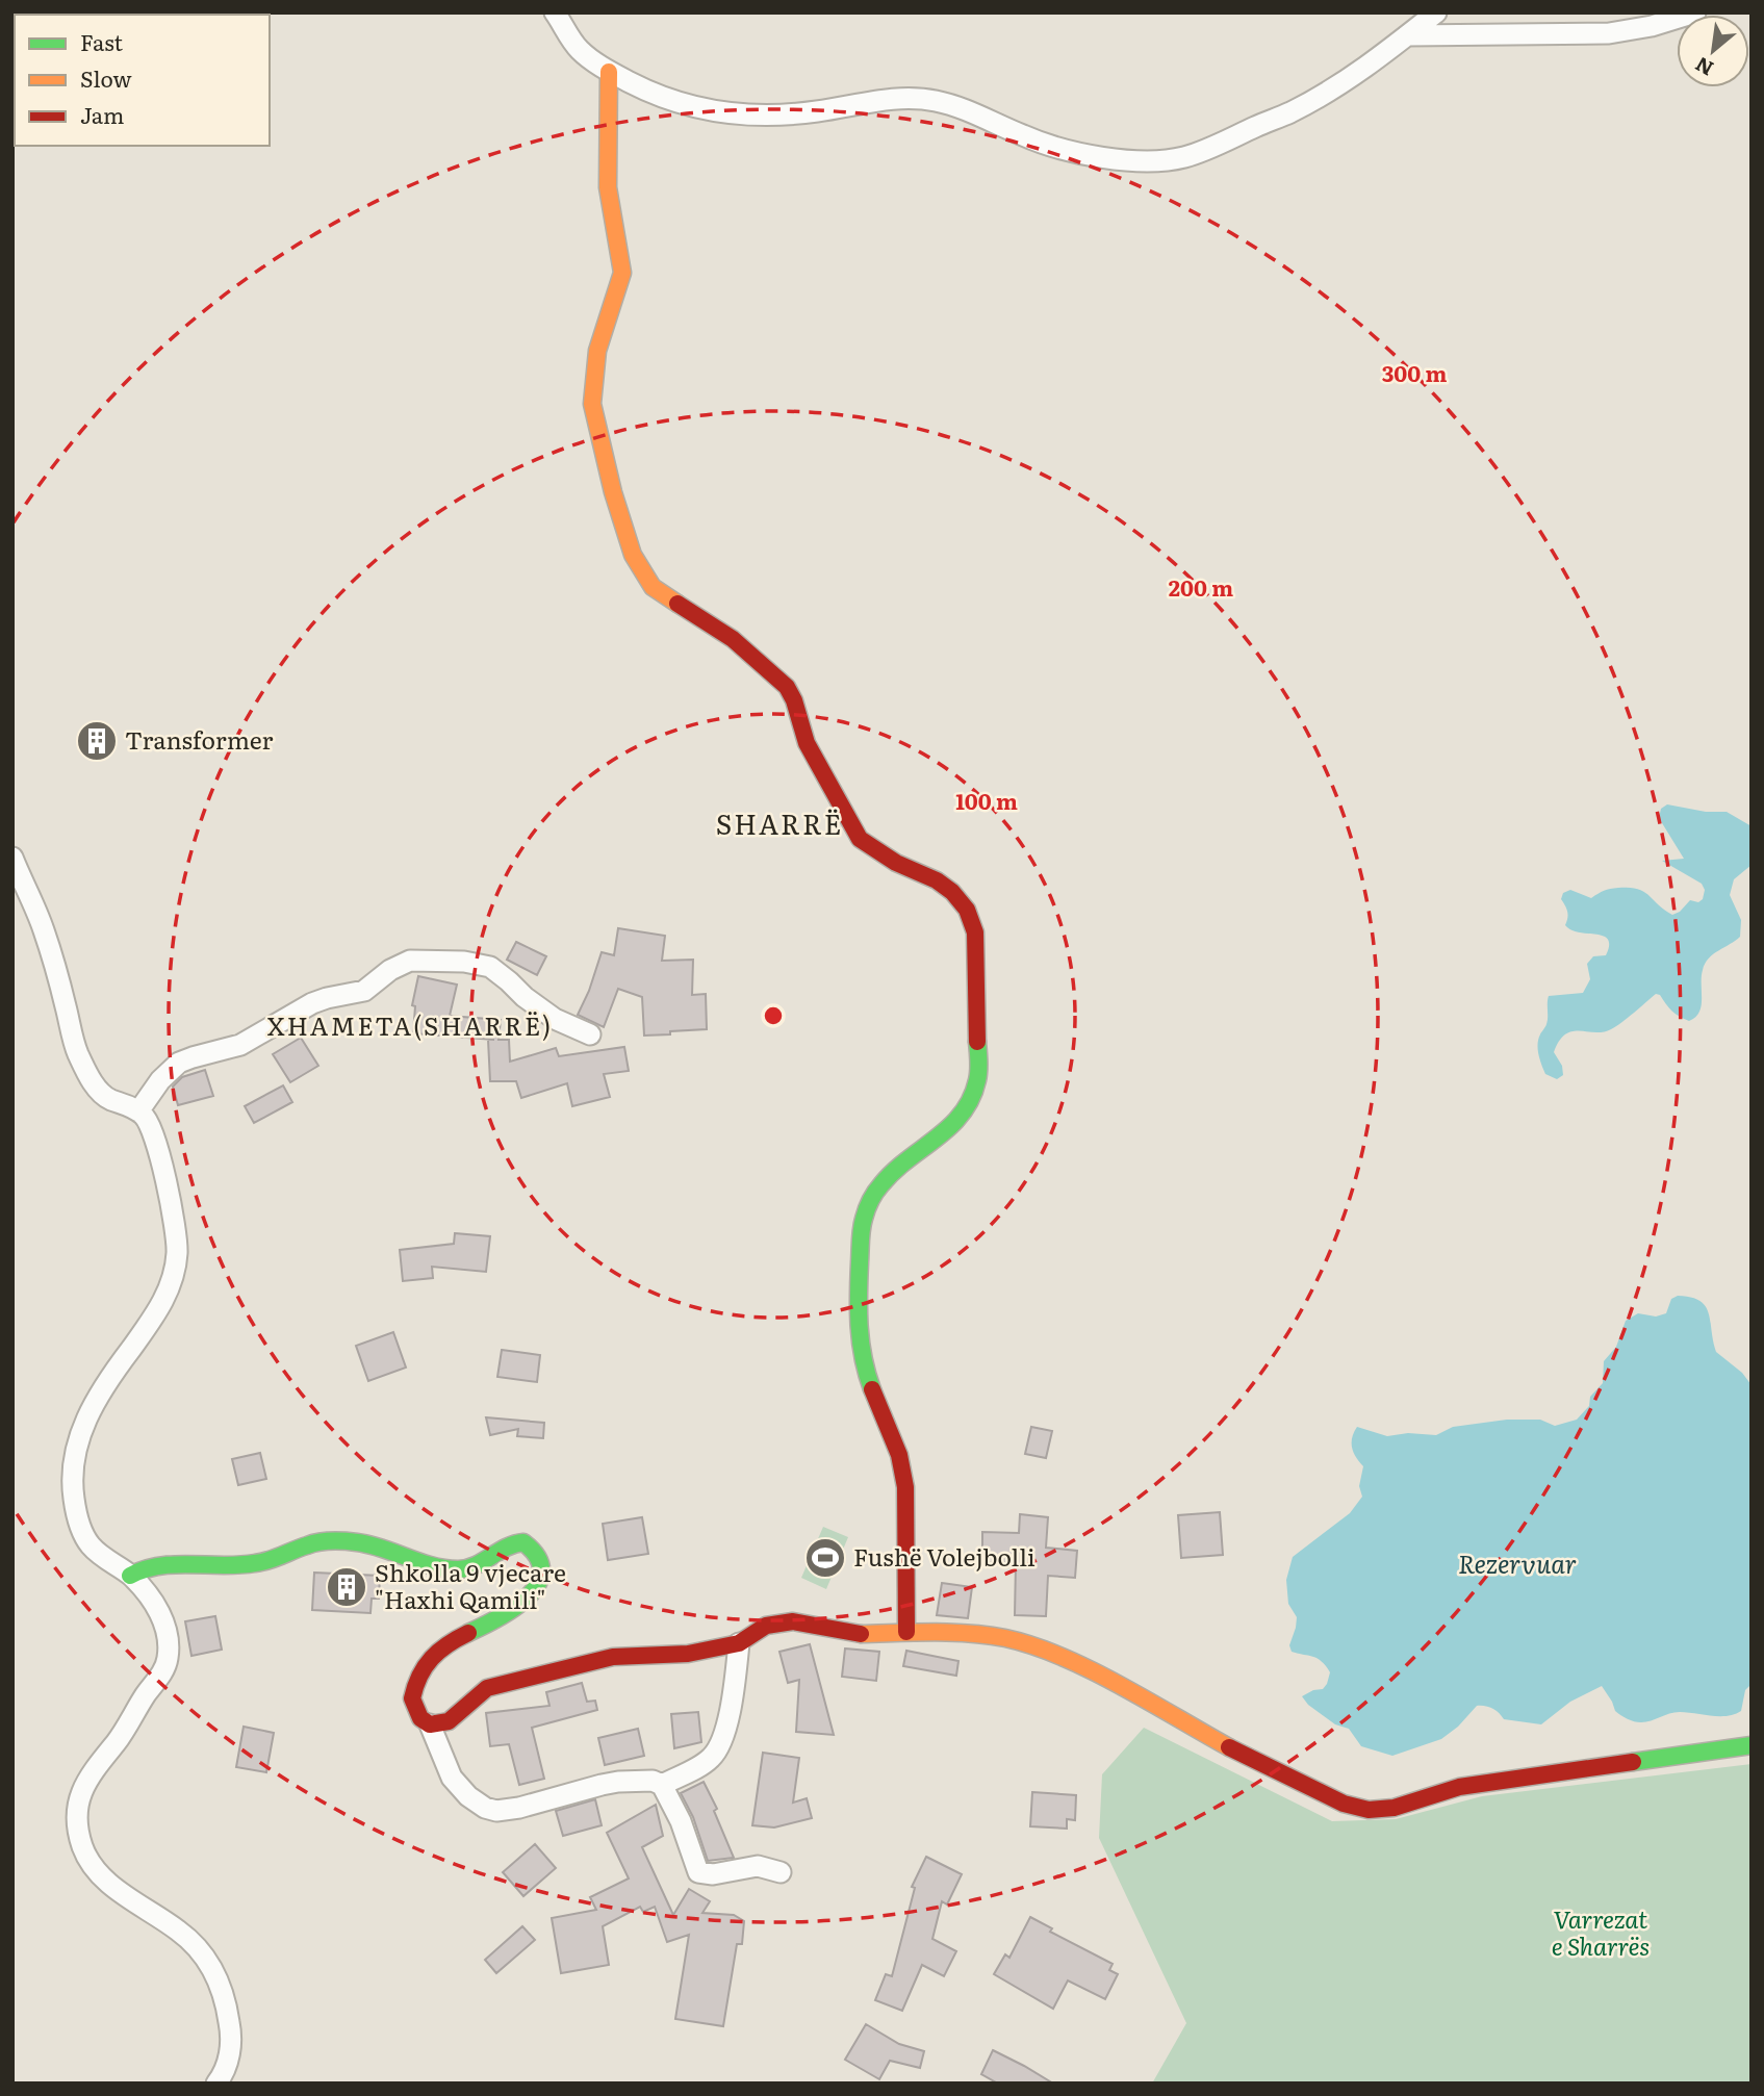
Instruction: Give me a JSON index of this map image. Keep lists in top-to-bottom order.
{
  "districts": ["SHARRË", "XHAMETA(SHARRË)"],
  "water": ["Rezervuar"],
  "parks": ["Varrezat e Sharrës"],
  "places": {
    "building": ["Transformer", "Shkolla 9 vjecare \"Haxhi Qamili\""],
    "sports": ["Fushë Volejbolli"]
  },
  "legend": ["Fast", "Slow", "Jam"],
  "north": "bottom left",
  "rings": ["300 m", "200 m", "100 m"]
}
